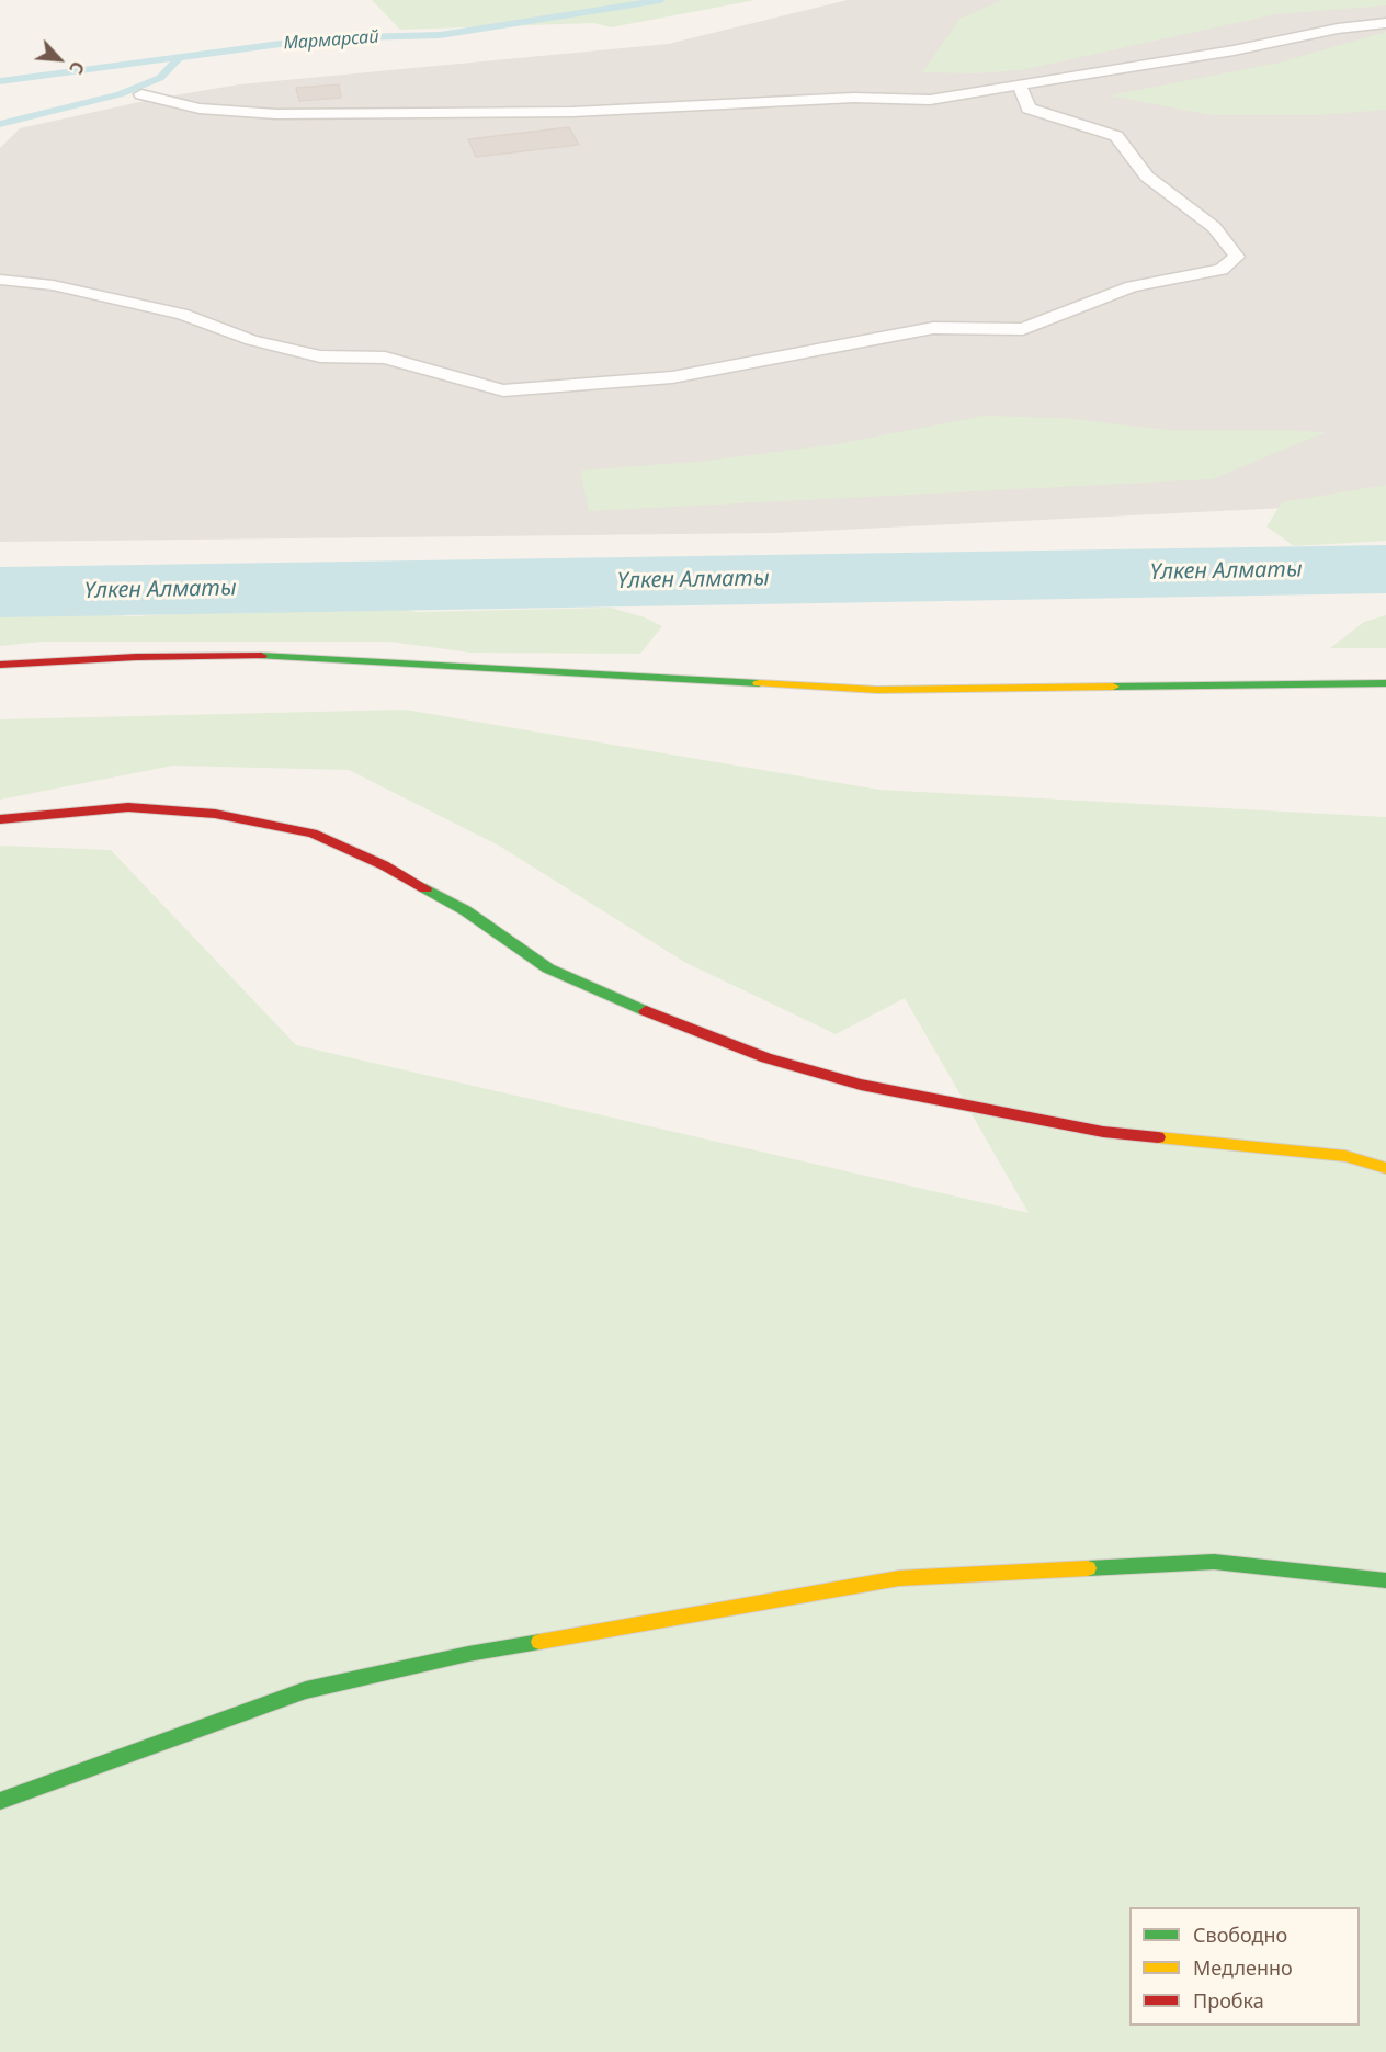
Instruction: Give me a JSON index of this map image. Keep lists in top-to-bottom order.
{
  "water": ["Мармарсай", "Үлкен Алматы"],
  "legend": ["Свободно", "Медленно", "Пробка"],
  "north": "bottom right"
}
